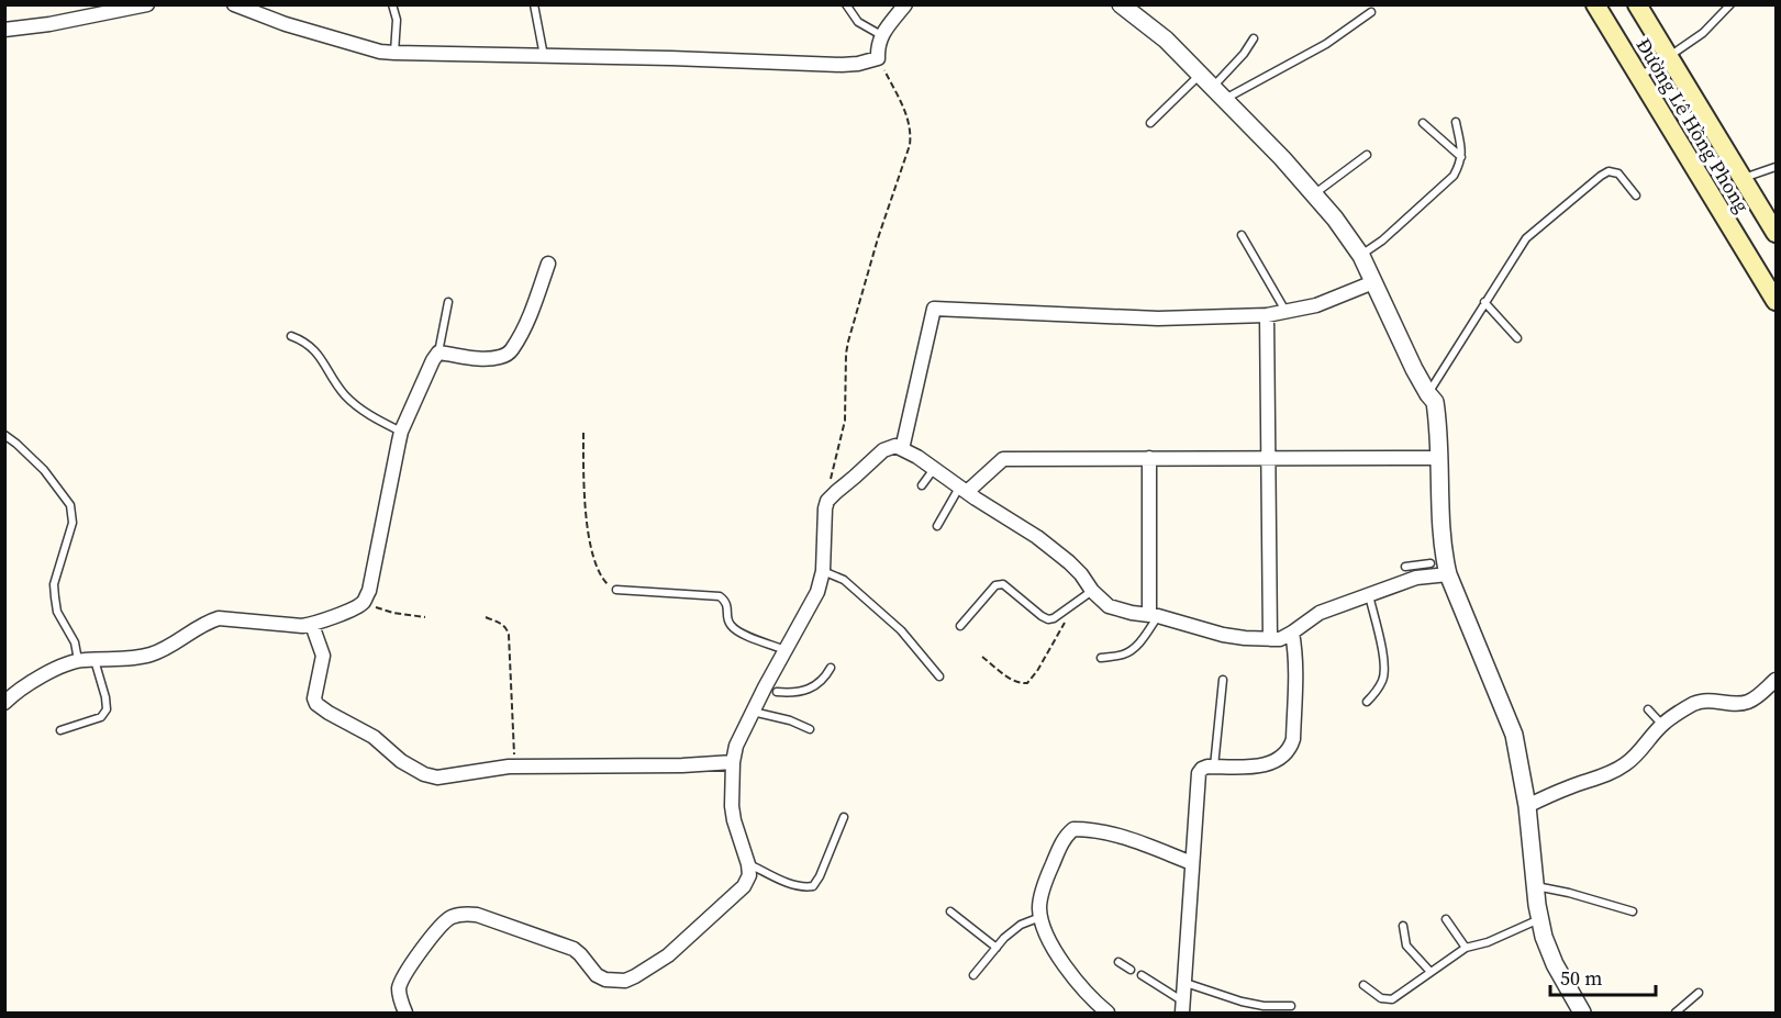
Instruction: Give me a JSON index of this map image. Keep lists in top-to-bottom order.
{
  "streets": {
    "main road": ["Đường Lê Hồng Phong"]
  },
  "scale_bar": "50 m"
}
